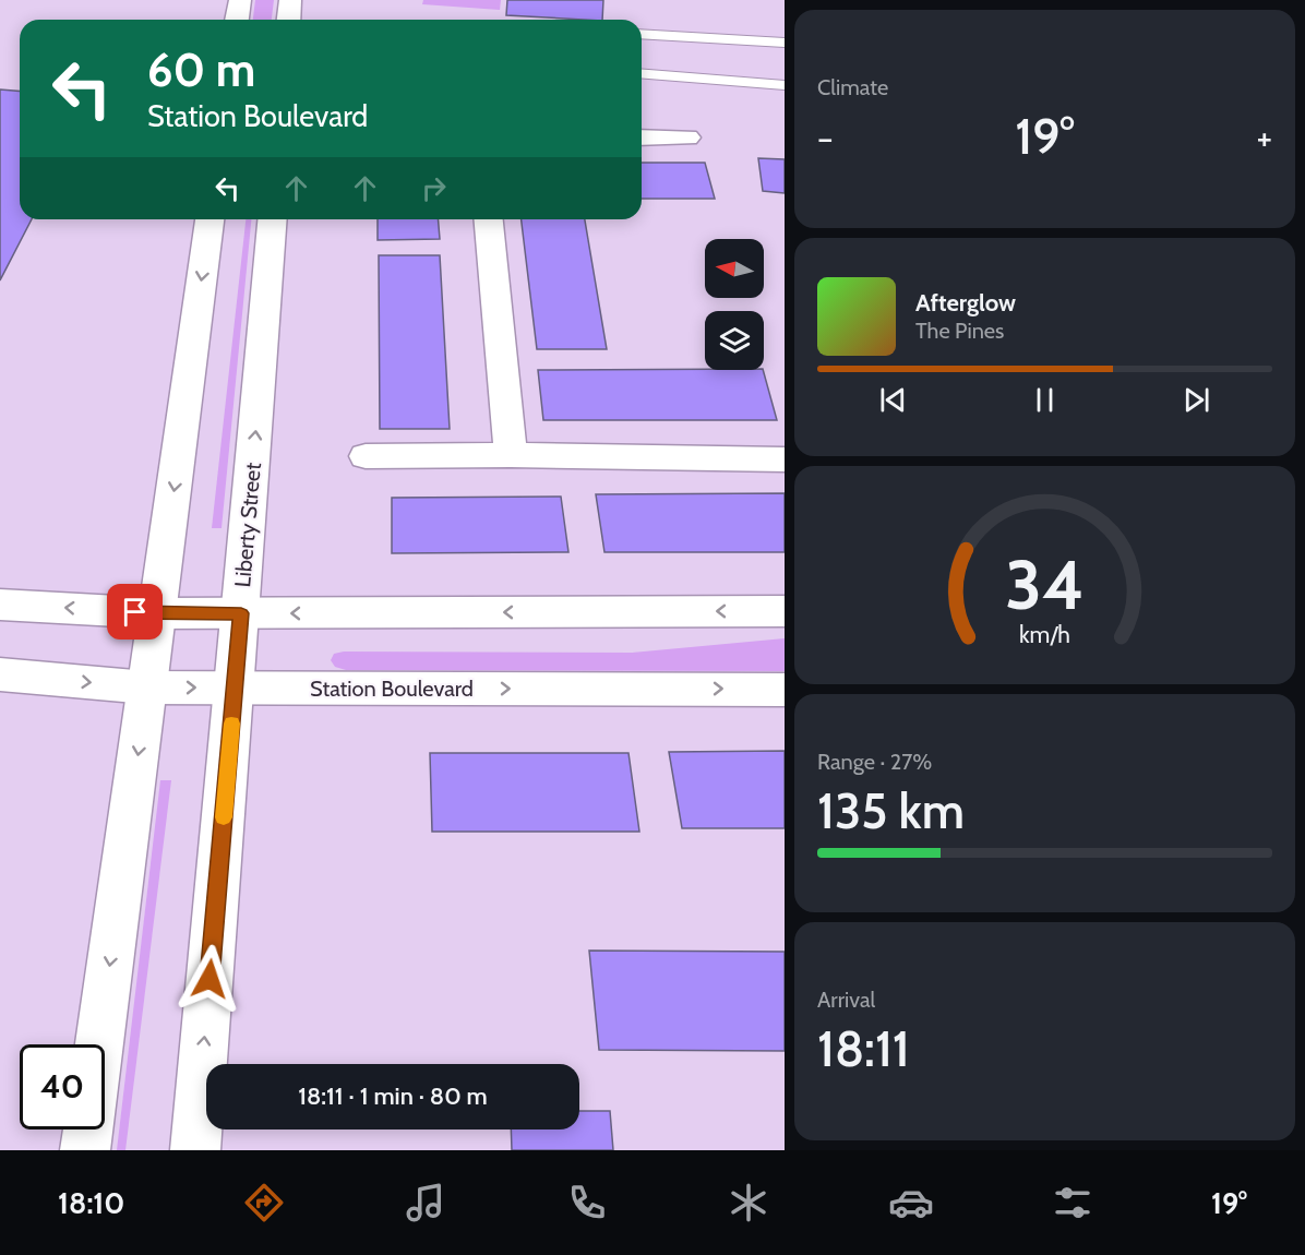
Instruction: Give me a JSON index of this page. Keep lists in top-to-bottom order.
{
  "streets": {
    "street": ["Liberty Street", "Station Boulevard"]
  },
  "crossings": [
    ["Liberty Street", "Station Boulevard"]
  ],
  "north": "left",
  "page": {
    "tile": [
      "Climate",
      ["Range · 27%", "135 km"],
      ["Arrival", "18:11"]
    ],
    "turn": ["60 m", "Station Boulevard"],
    "heat": ["−", "19°", "+"],
    "song": ["Afterglow", "The Pines"],
    "limit": "40",
    "trip": "18:11 · 1 min · 80 m",
    "tabs": ["18:10", "19°"],
    "gauge": ["34", "km/h"]
  }
}
